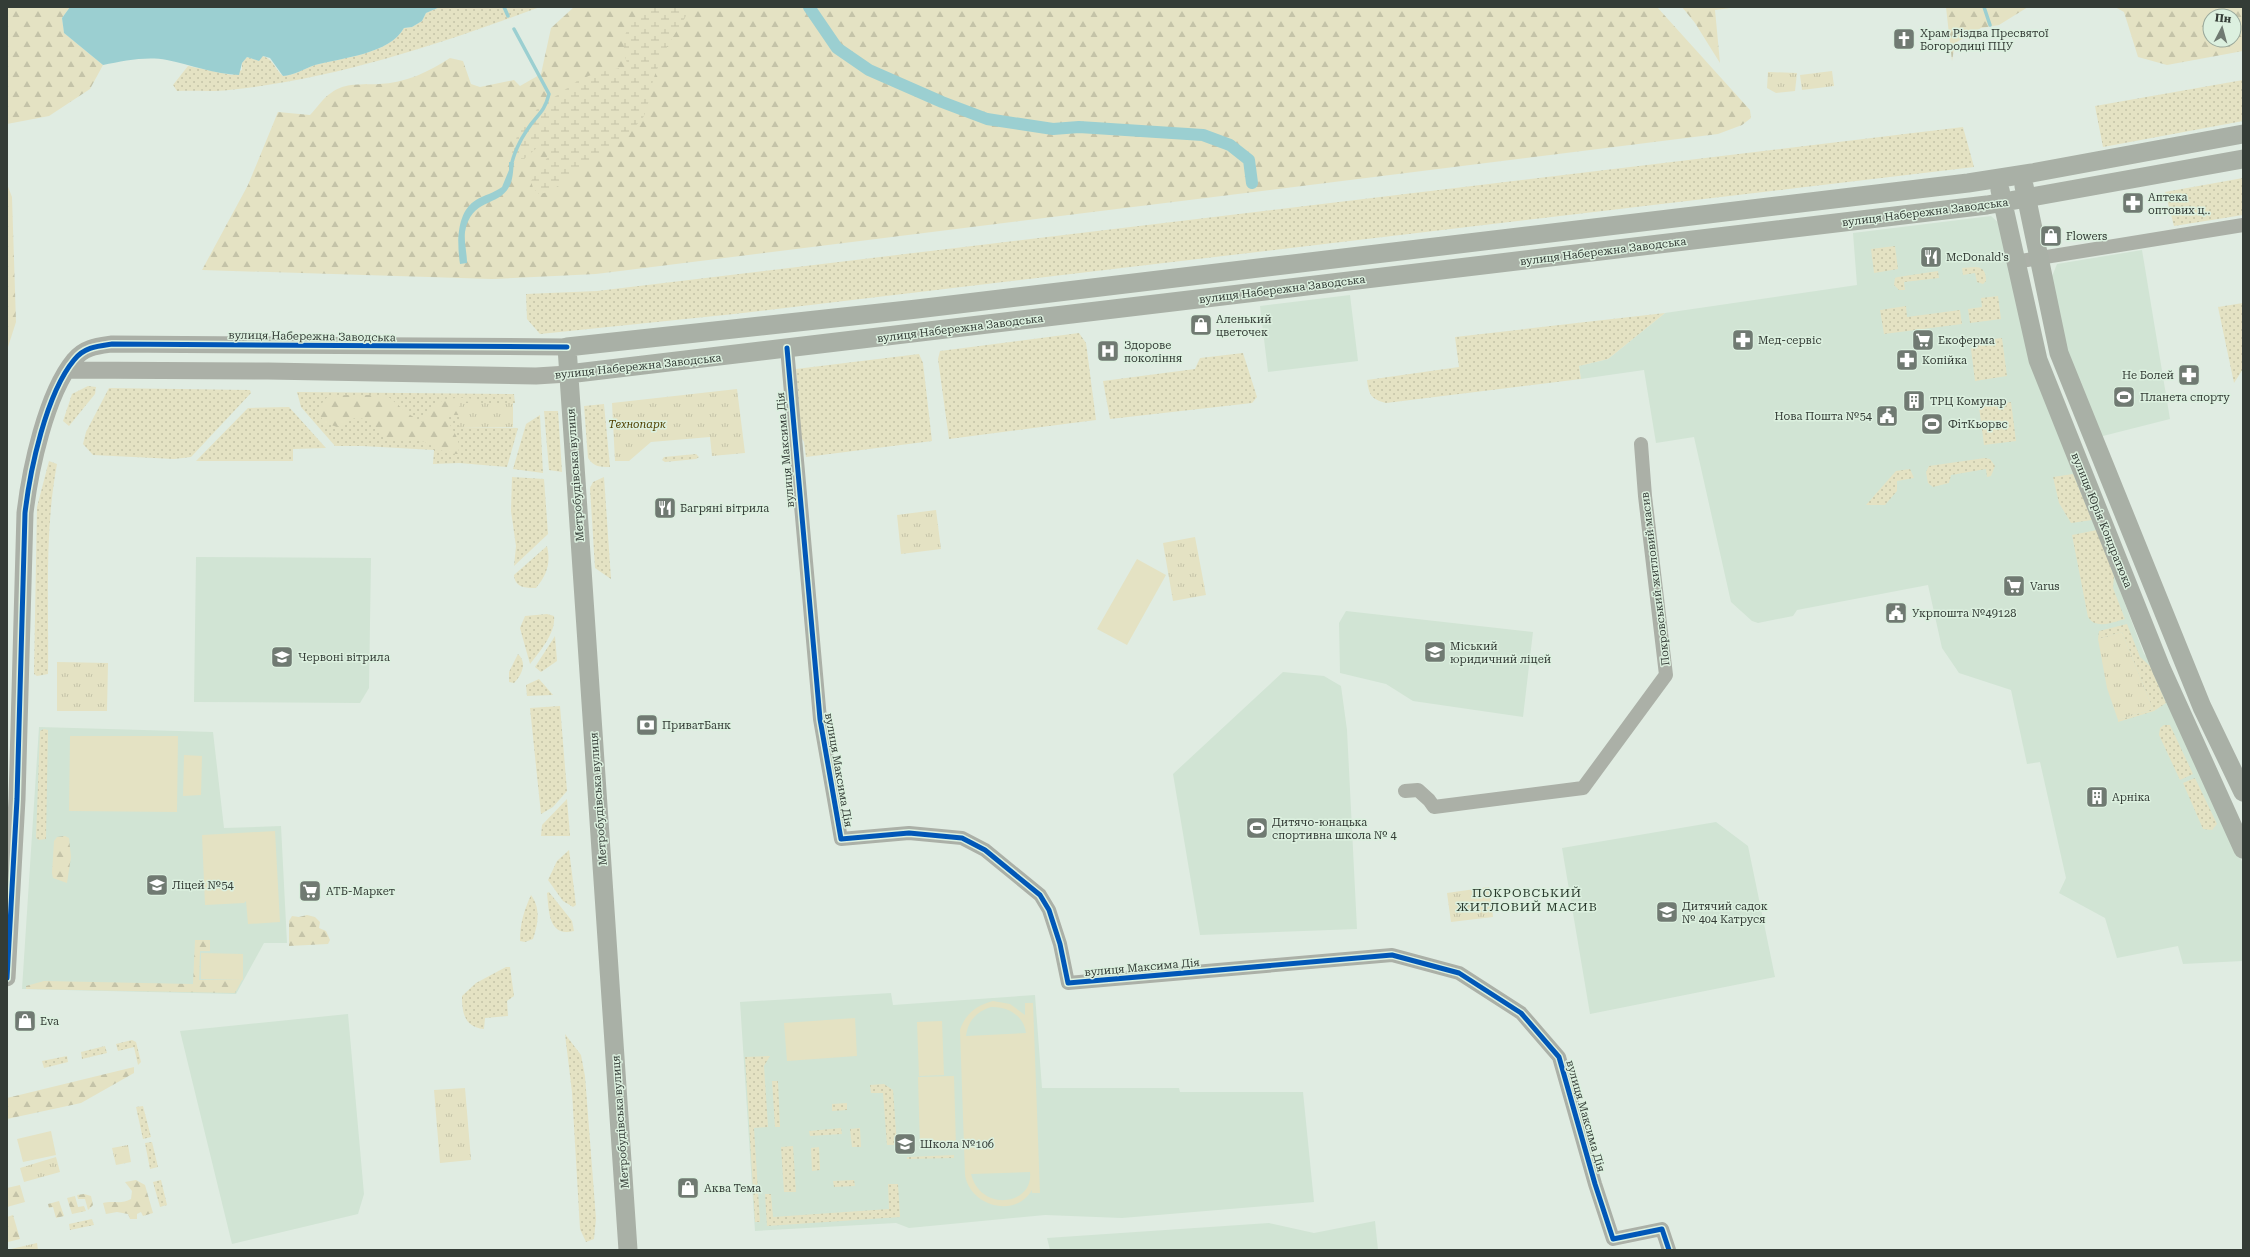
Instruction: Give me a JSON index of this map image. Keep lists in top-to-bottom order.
{
  "streets": {
    "main road": ["вулиця Набережна Заводська", "Метробудівська вулиця", "вулиця Юрія Кондратюка"],
    "street": ["вулиця Максима Дія", "Покровський житловий масив"]
  },
  "crossings": [
    ["вулиця Набережна Заводська", "вулиця Максима Дія"],
    ["вулиця Набережна Заводська", "Метробудівська вулиця"],
    ["вулиця Набережна Заводська", "вулиця Юрія Кондратюка"]
  ],
  "districts": ["ПОКРОВСЬКИЙ ЖИТЛОВИЙ МАСИВ"],
  "parks": ["Технопарк"],
  "places": {
    "church": ["Храм Різдва Пресвятої Богородиці ПЦУ"],
    "pharmacy": [
      "Аптека оптових ц‥",
      "Мед-сервіс",
      "Копійка",
      "Не Болей"
    ],
    "shop": [
      "Flowers",
      "Аленький цветочек",
      "Eva",
      "Аква Тема"
    ],
    "restaurant": ["McDonald's", "Багряні вітрила"],
    "supermarket": ["Екоферма", "Varus", "АТБ-Маркет"],
    "hospital": ["Здорове покоління"],
    "sports": ["Планета спорту", "ФiтКьорвс", "Дитячо-юнацька спортивна школа № 4"],
    "building": ["ТРЦ Комунар", "Арніка"],
    "public building": ["Нова Пошта №54", "Укрпошта №49128"],
    "school or university": [
      "Міський юридичний ліцей",
      "Червоні вітрила",
      "Ліцей №54",
      "Дитячий садок № 404 Катруся",
      "Школа №106"
    ],
    "bank": ["ПриватБанк"]
  },
  "north": "top"
}
